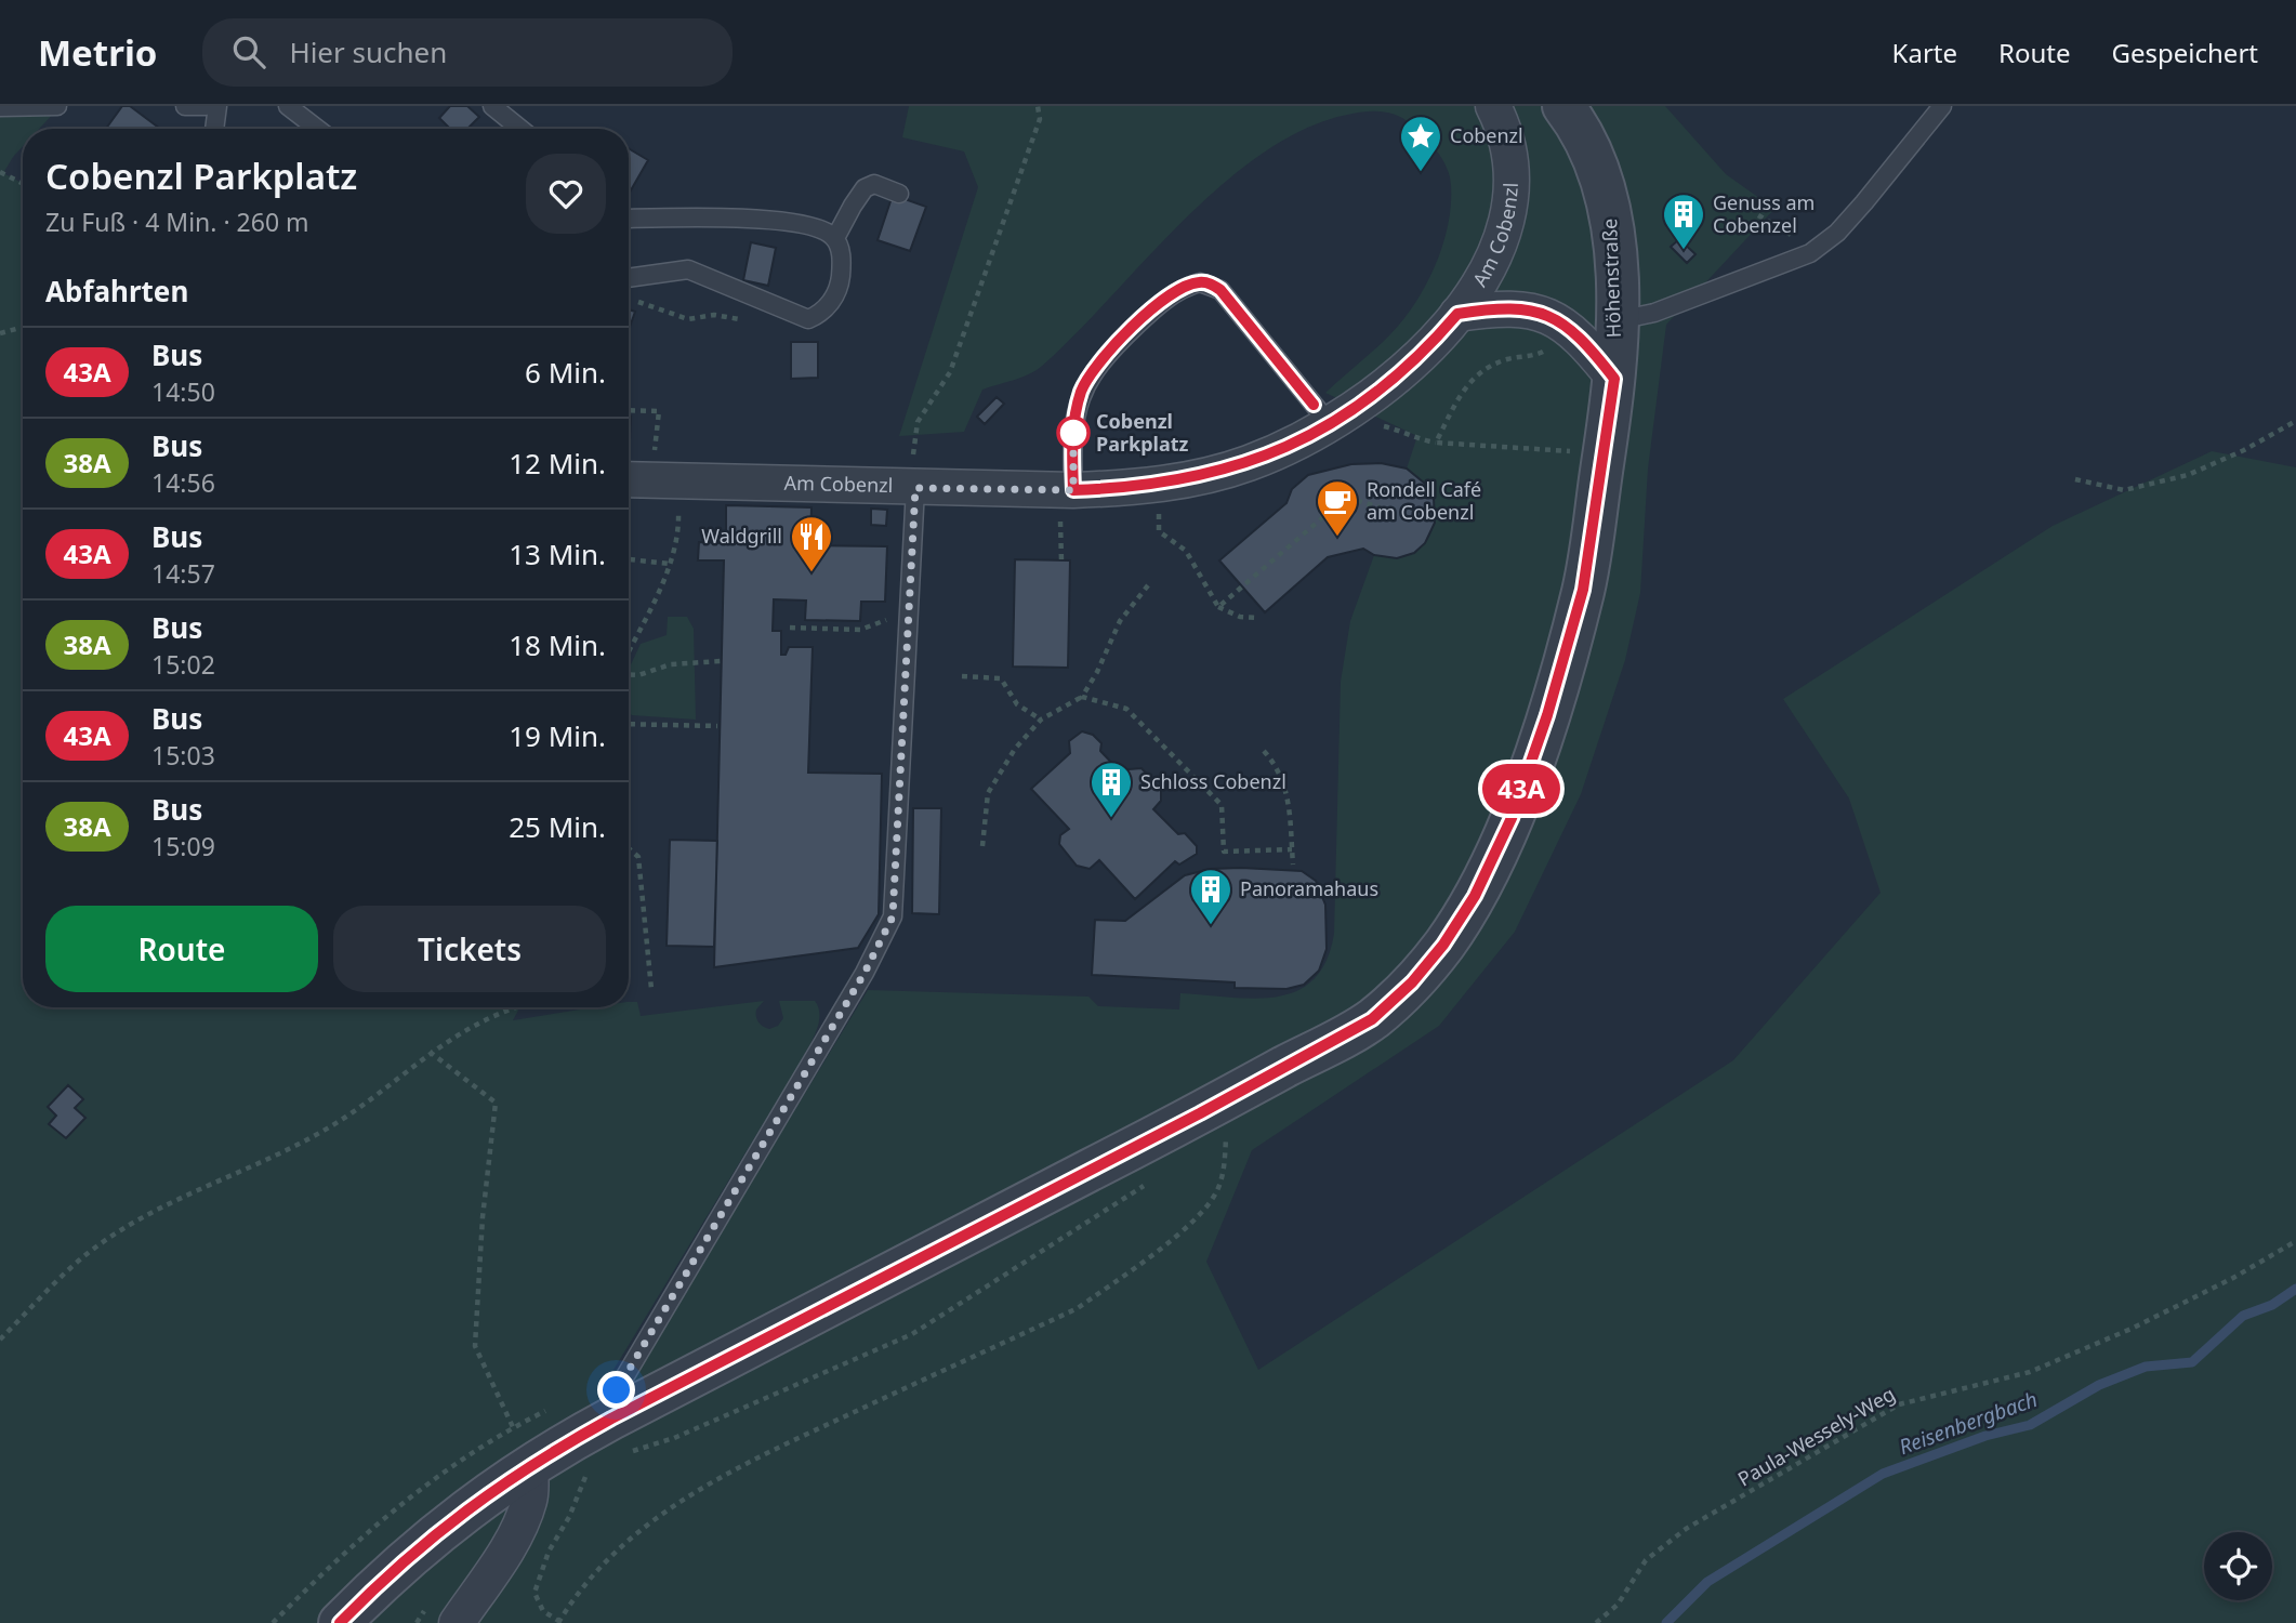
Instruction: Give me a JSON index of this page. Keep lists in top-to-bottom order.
{
  "streets": {
    "street": ["Am Cobenzl", "Höhenstraße"],
    "path": ["Paula-Wessely-Weg"]
  },
  "crossings": [
    ["Am Cobenzl", "Höhenstraße"]
  ],
  "water": ["Reisenbergbach"],
  "places": {
    "place": ["Cobenzl"],
    "building": ["Genuss am Cobenzel", "Schloss Cobenzl", "Panoramahaus"],
    "other": ["Cobenzl Parkplatz"],
    "cafe": ["Rondell Café am Cobenzl"],
    "restaurant": ["Waldgrill"]
  },
  "lines": ["bus line 43A"],
  "page": {
    "header": "Metrio",
    "search": "Hier suchen",
    "nav": ["Karte", "Route", "Gespeichert"],
    "on_map": "43A",
    "heading": [
      ["Cobenzl Parkplatz", "Zu Fuß · 4 Min. · 260 m"],
      "Abfahrten"
    ],
    "list": [
      {
        "mark": "43A",
        "name": "Bus",
        "note": "14:50",
        "value": "6 Min."
      },
      {
        "mark": "38A",
        "name": "Bus",
        "note": "14:56",
        "value": "12 Min."
      },
      {
        "mark": "43A",
        "name": "Bus",
        "note": "14:57",
        "value": "13 Min."
      },
      {
        "mark": "38A",
        "name": "Bus",
        "note": "15:02",
        "value": "18 Min."
      },
      {
        "mark": "43A",
        "name": "Bus",
        "note": "15:03",
        "value": "19 Min."
      },
      {
        "mark": "38A",
        "name": "Bus",
        "note": "15:09",
        "value": "25 Min."
      }
    ],
    "buttons": ["Route", "Tickets"]
  }
}
